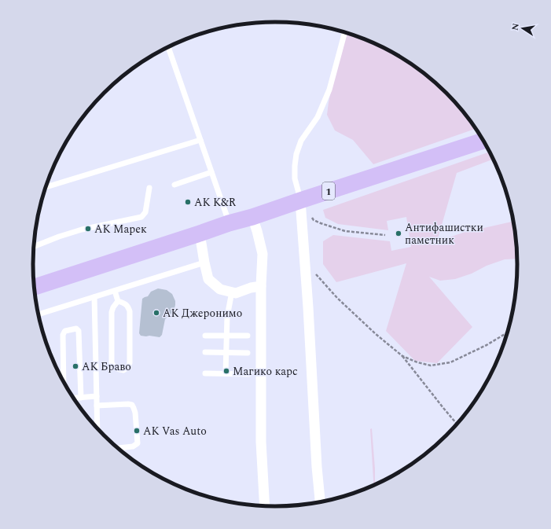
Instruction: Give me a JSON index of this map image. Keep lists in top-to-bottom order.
{
  "streets": {
    "main road": ["1"]
  },
  "places": [
    "AK K&R",
    "АК Марек",
    "Антифашистки паметник",
    "АК Джеронимо",
    "АК Браво",
    "Магико карс",
    "AK Vas Auto"
  ],
  "north": "left"
}
